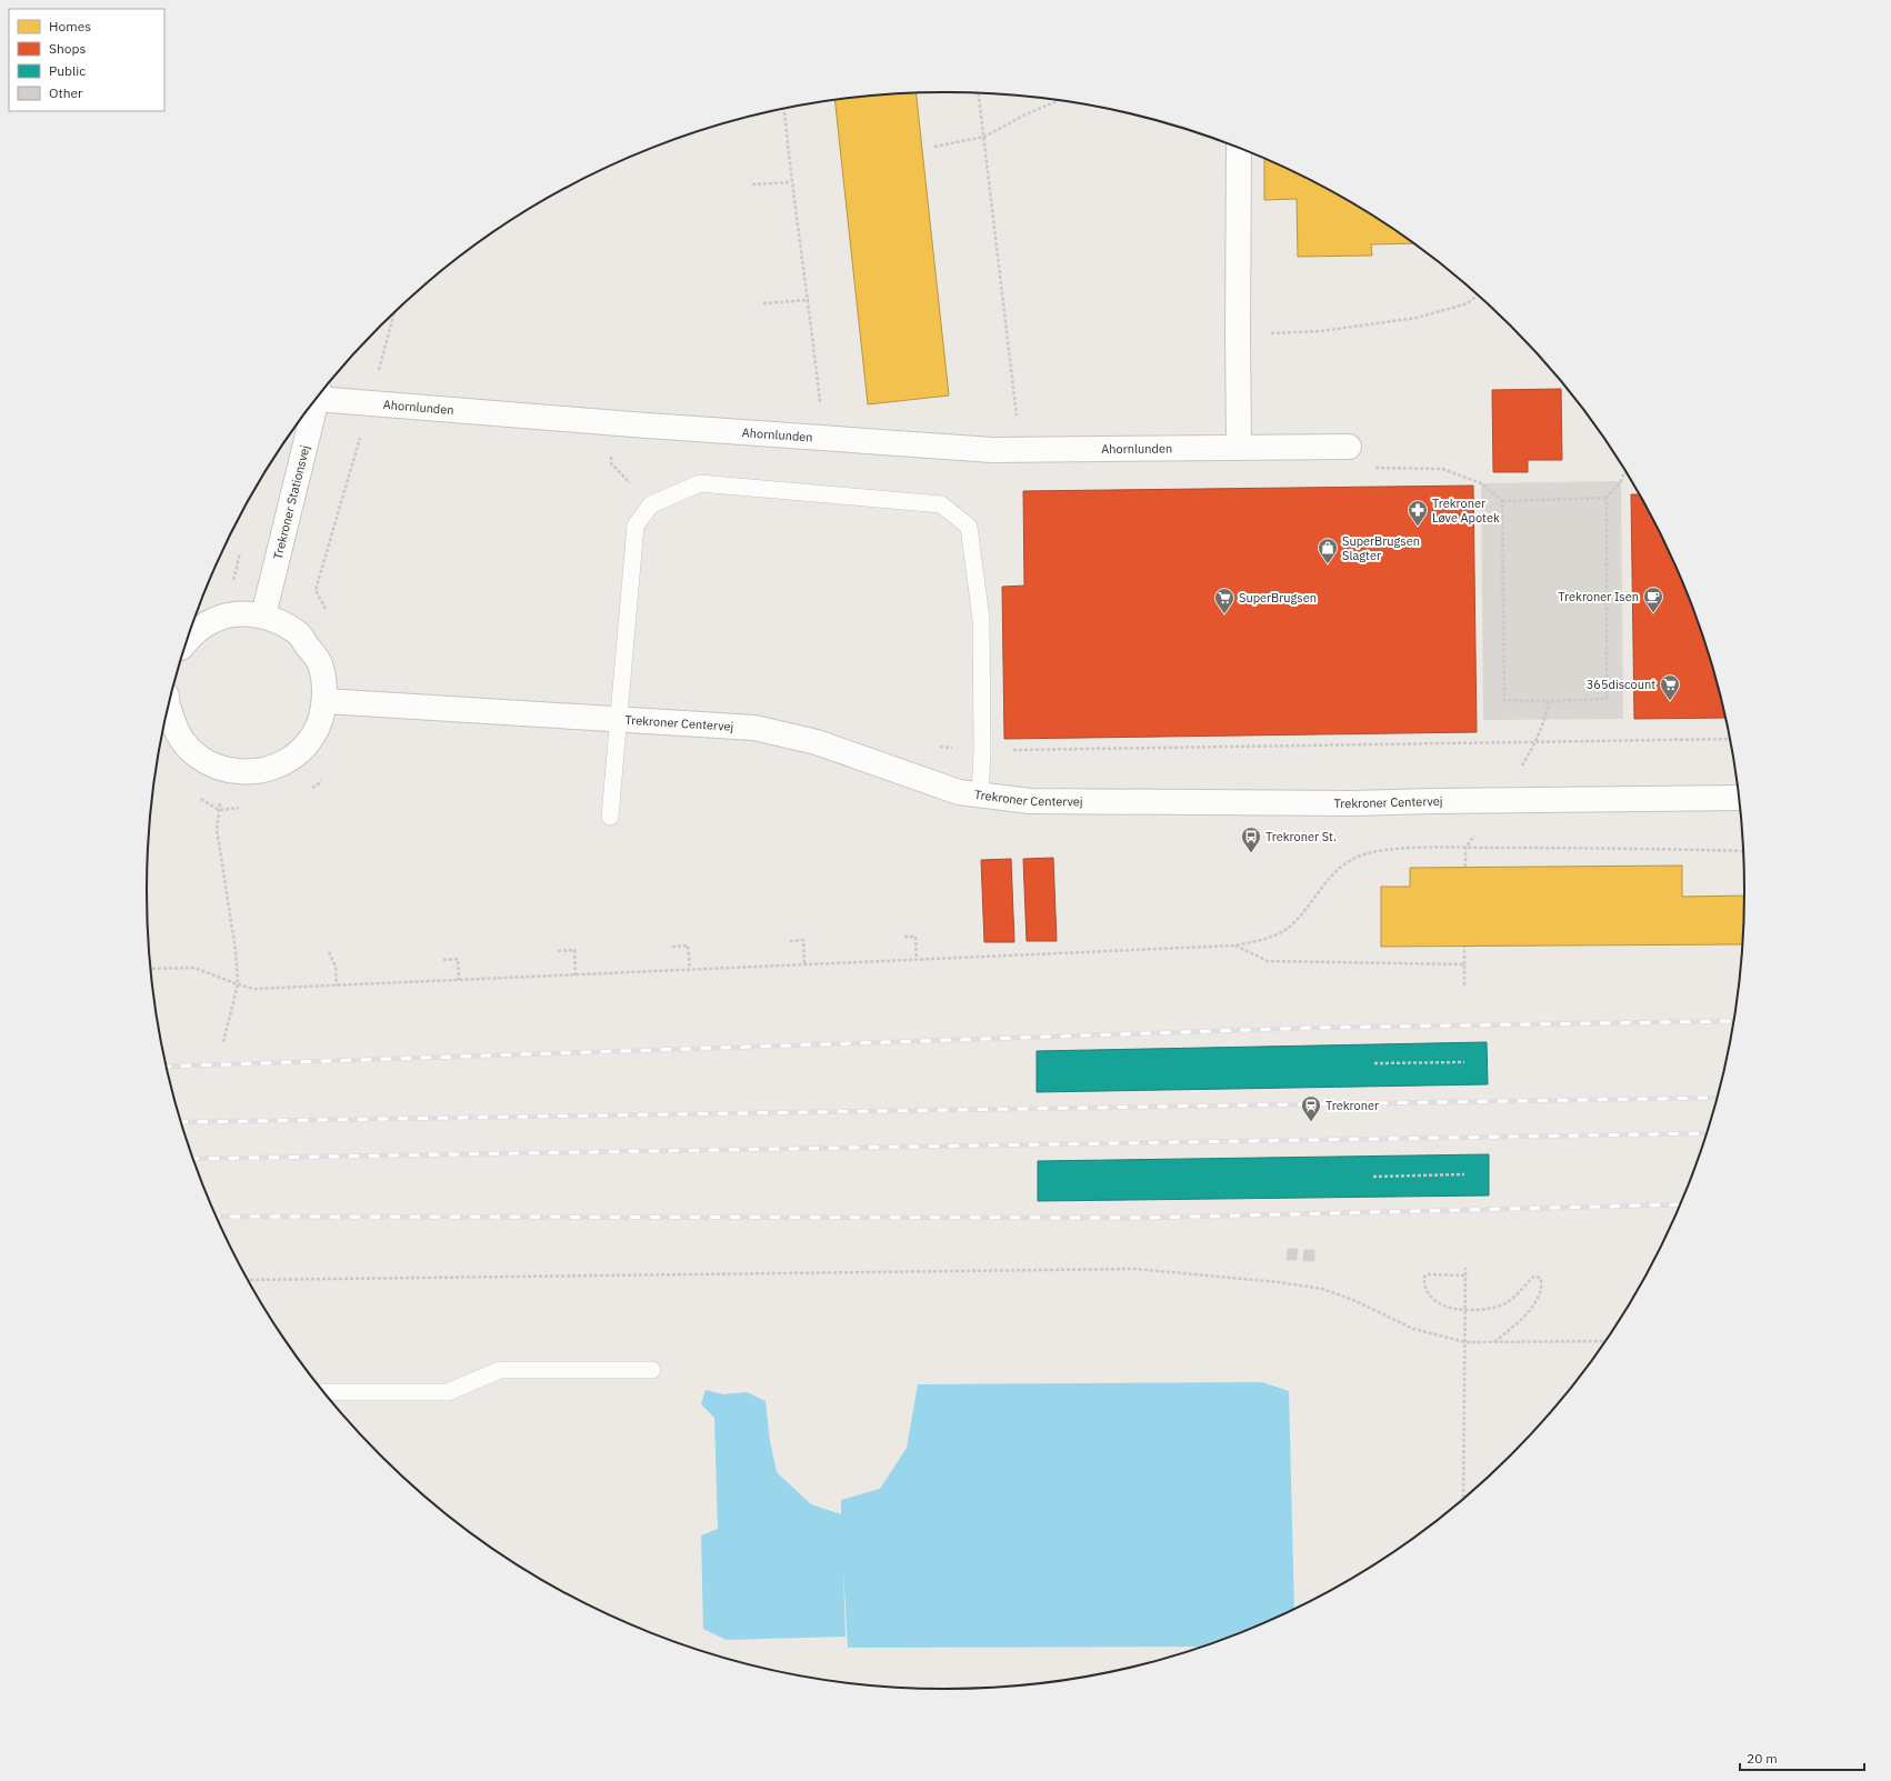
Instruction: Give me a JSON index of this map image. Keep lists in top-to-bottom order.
{
  "streets": {
    "street": ["Ahornlunden", "Trekroner Stationsvej", "Trekroner Centervej"]
  },
  "places": {
    "pharmacy": ["Trekroner Løve Apotek"],
    "shop": ["SuperBrugsen Slagter"],
    "cafe": ["Trekroner Isen"],
    "supermarket": ["SuperBrugsen", "365discount"],
    "bus stop": ["Trekroner St."],
    "station": ["Trekroner"]
  },
  "legend": [
    "Homes",
    "Shops",
    "Public",
    "Other"
  ],
  "scale_bar": "20 m"
}
